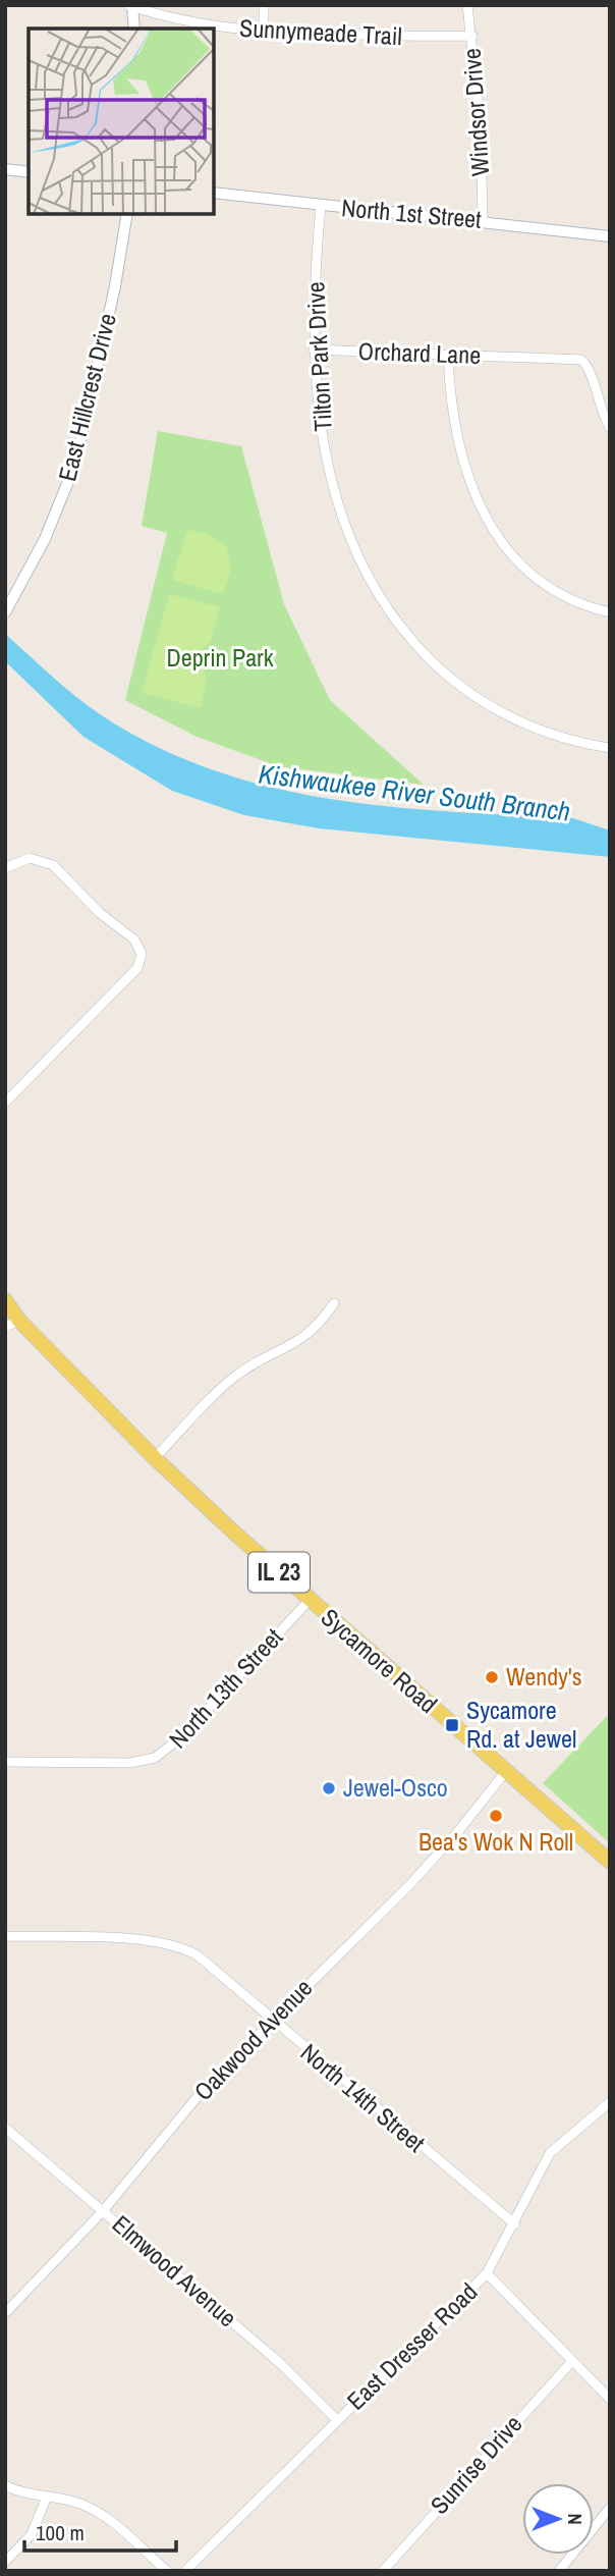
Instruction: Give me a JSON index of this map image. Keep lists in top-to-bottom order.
{
  "streets": {
    "main road": ["IL 23", "Sycamore Road"],
    "street": [
      "Sunnymeade Trail",
      "Windsor Drive",
      "North 1st Street",
      "Orchard Lane",
      "Tilton Park Drive",
      "East Hillcrest Drive",
      "North 13th Street",
      "Oakwood Avenue",
      "North 14th Street",
      "Elmwood Avenue",
      "East Dresser Road",
      "Sunrise Drive"
    ]
  },
  "crossings": [
    ["Sunnymeade Trail", "Windsor Drive"],
    ["Windsor Drive", "North 1st Street"],
    ["North 1st Street", "Tilton Park Drive"],
    ["Orchard Lane", "Tilton Park Drive"],
    ["Sycamore Road", "North 13th Street"],
    ["Sycamore Road", "Oakwood Avenue"],
    ["Oakwood Avenue", "North 14th Street"],
    ["Oakwood Avenue", "Elmwood Avenue"],
    ["North 14th Street", "East Dresser Road"],
    ["Elmwood Avenue", "East Dresser Road"]
  ],
  "water": ["Kishwaukee River South Branch"],
  "parks": ["Deprin Park"],
  "places": {
    "other": ["Wendy's", "Jewel-Osco", "Bea's Wok N Roll"],
    "transit": ["Sycamore Rd. at Jewel"]
  },
  "scale_bar": "100 m",
  "north": "right"
}
